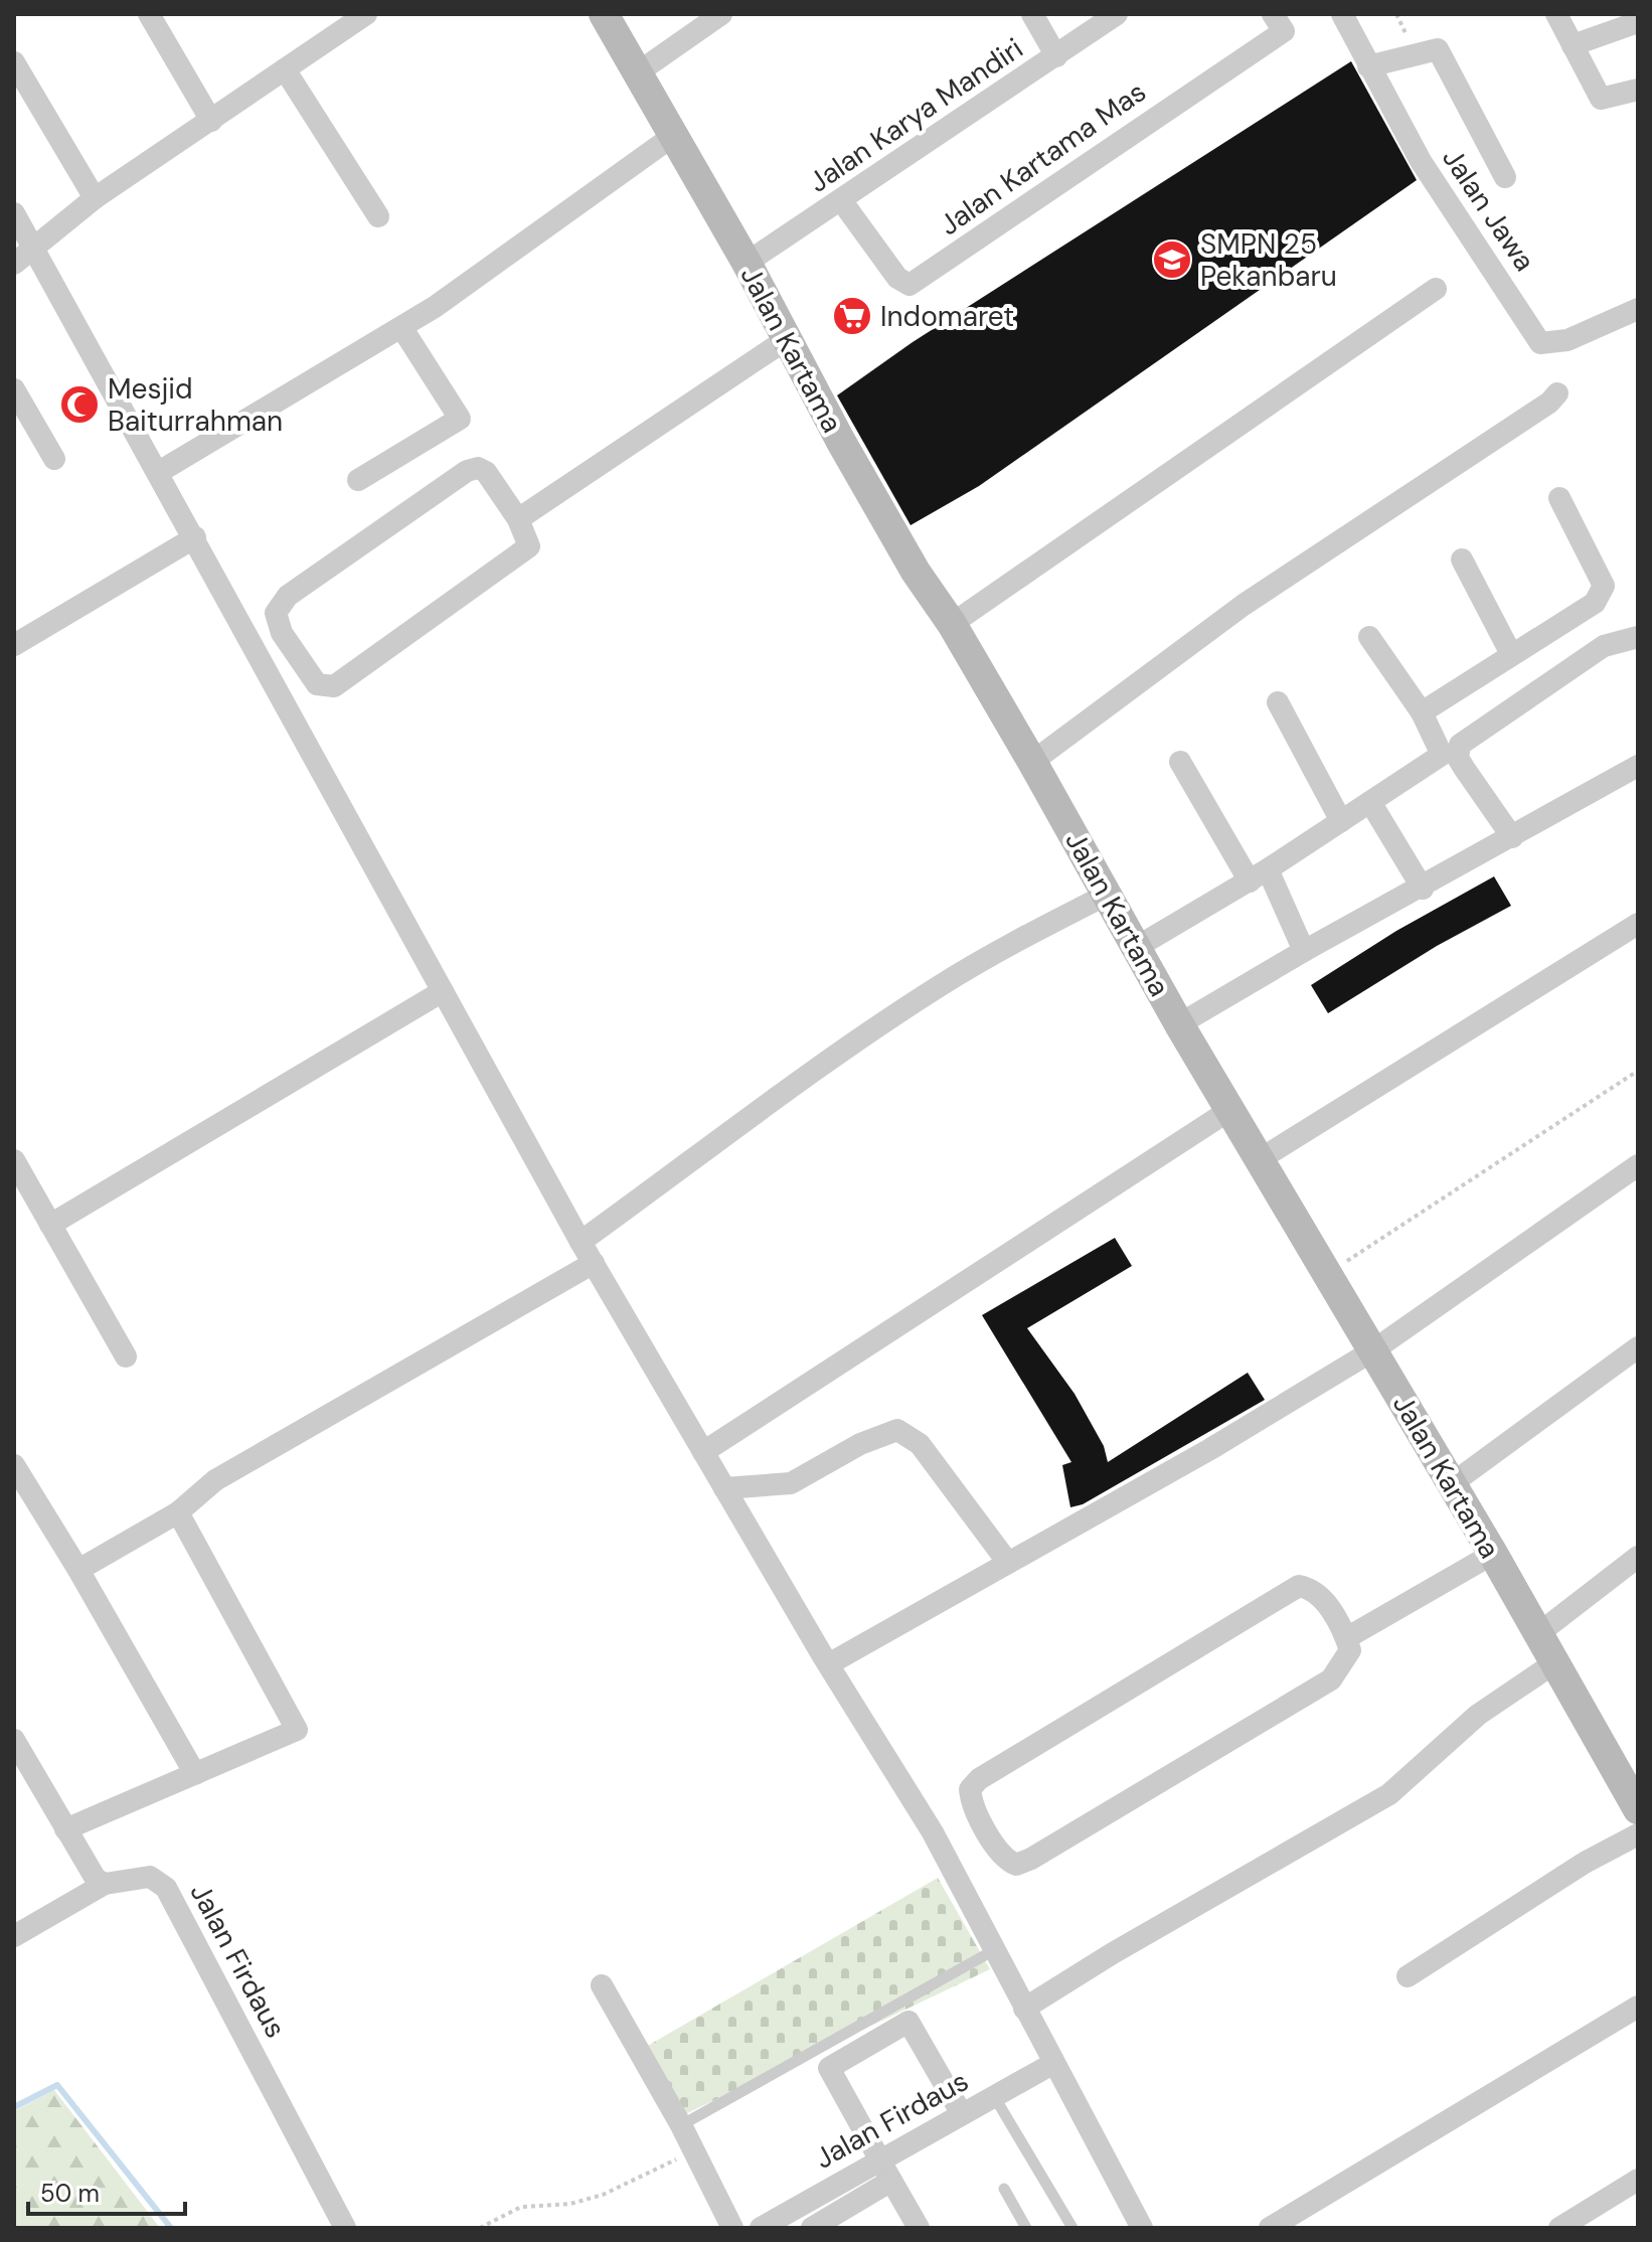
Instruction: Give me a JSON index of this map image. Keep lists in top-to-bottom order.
{
  "streets": {
    "main road": ["Jalan Kartama"],
    "street": [
      "Jalan Karya Mandiri",
      "Jalan Kartama Mas",
      "Jalan Jawa",
      "Jalan Firdaus"
    ]
  },
  "crossings": [
    ["Jalan Karya Mandiri", "Jalan Kartama Mas"],
    ["Jalan Karya Mandiri", "Jalan Kartama"]
  ],
  "places": {
    "school or university": ["SMPN 25 Pekanbaru"],
    "supermarket": ["Indomaret"],
    "mosque": ["Mesjid Baiturrahman"]
  },
  "scale_bar": "50 m"
}
